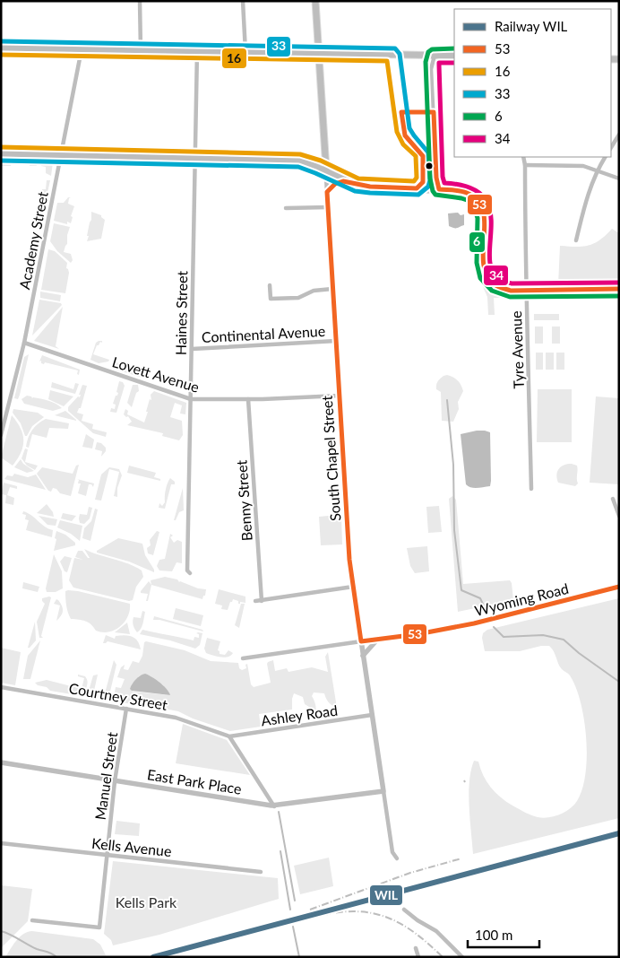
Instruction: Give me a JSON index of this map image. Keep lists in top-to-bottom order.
{
  "streets": {
    "main road": ["South Chapel Street"],
    "street": [
      "Academy Street",
      "Haines Street",
      "Continental Avenue",
      "Tyre Avenue",
      "Lovett Avenue",
      "Benny Street",
      "Wyoming Road",
      "Courtney Street",
      "Ashley Road",
      "Manuel Street",
      "East Park Place",
      "Kells Avenue"
    ]
  },
  "crossings": [
    ["Academy Street", "Lovett Avenue"],
    ["Haines Street", "Continental Avenue"],
    ["Haines Street", "Lovett Avenue"],
    ["Continental Avenue", "South Chapel Street"],
    ["Lovett Avenue", "South Chapel Street"],
    ["Lovett Avenue", "Benny Street"],
    ["South Chapel Street", "Wyoming Road"],
    ["South Chapel Street", "Ashley Road"],
    ["South Chapel Street", "East Park Place"],
    ["Courtney Street", "Ashley Road"],
    ["Courtney Street", "Manuel Street"],
    ["Manuel Street", "East Park Place"],
    ["Manuel Street", "Kells Avenue"]
  ],
  "parks": ["Kells Park"],
  "lines": [
    "transit line 33",
    "transit line 6",
    "transit line 16",
    "transit line 34",
    "transit line 53",
    "rail line WIL"
  ],
  "legend": [
    "Railway WIL",
    "53",
    "16",
    "33",
    "6",
    "34"
  ],
  "scale_bar": "100 m"
}
